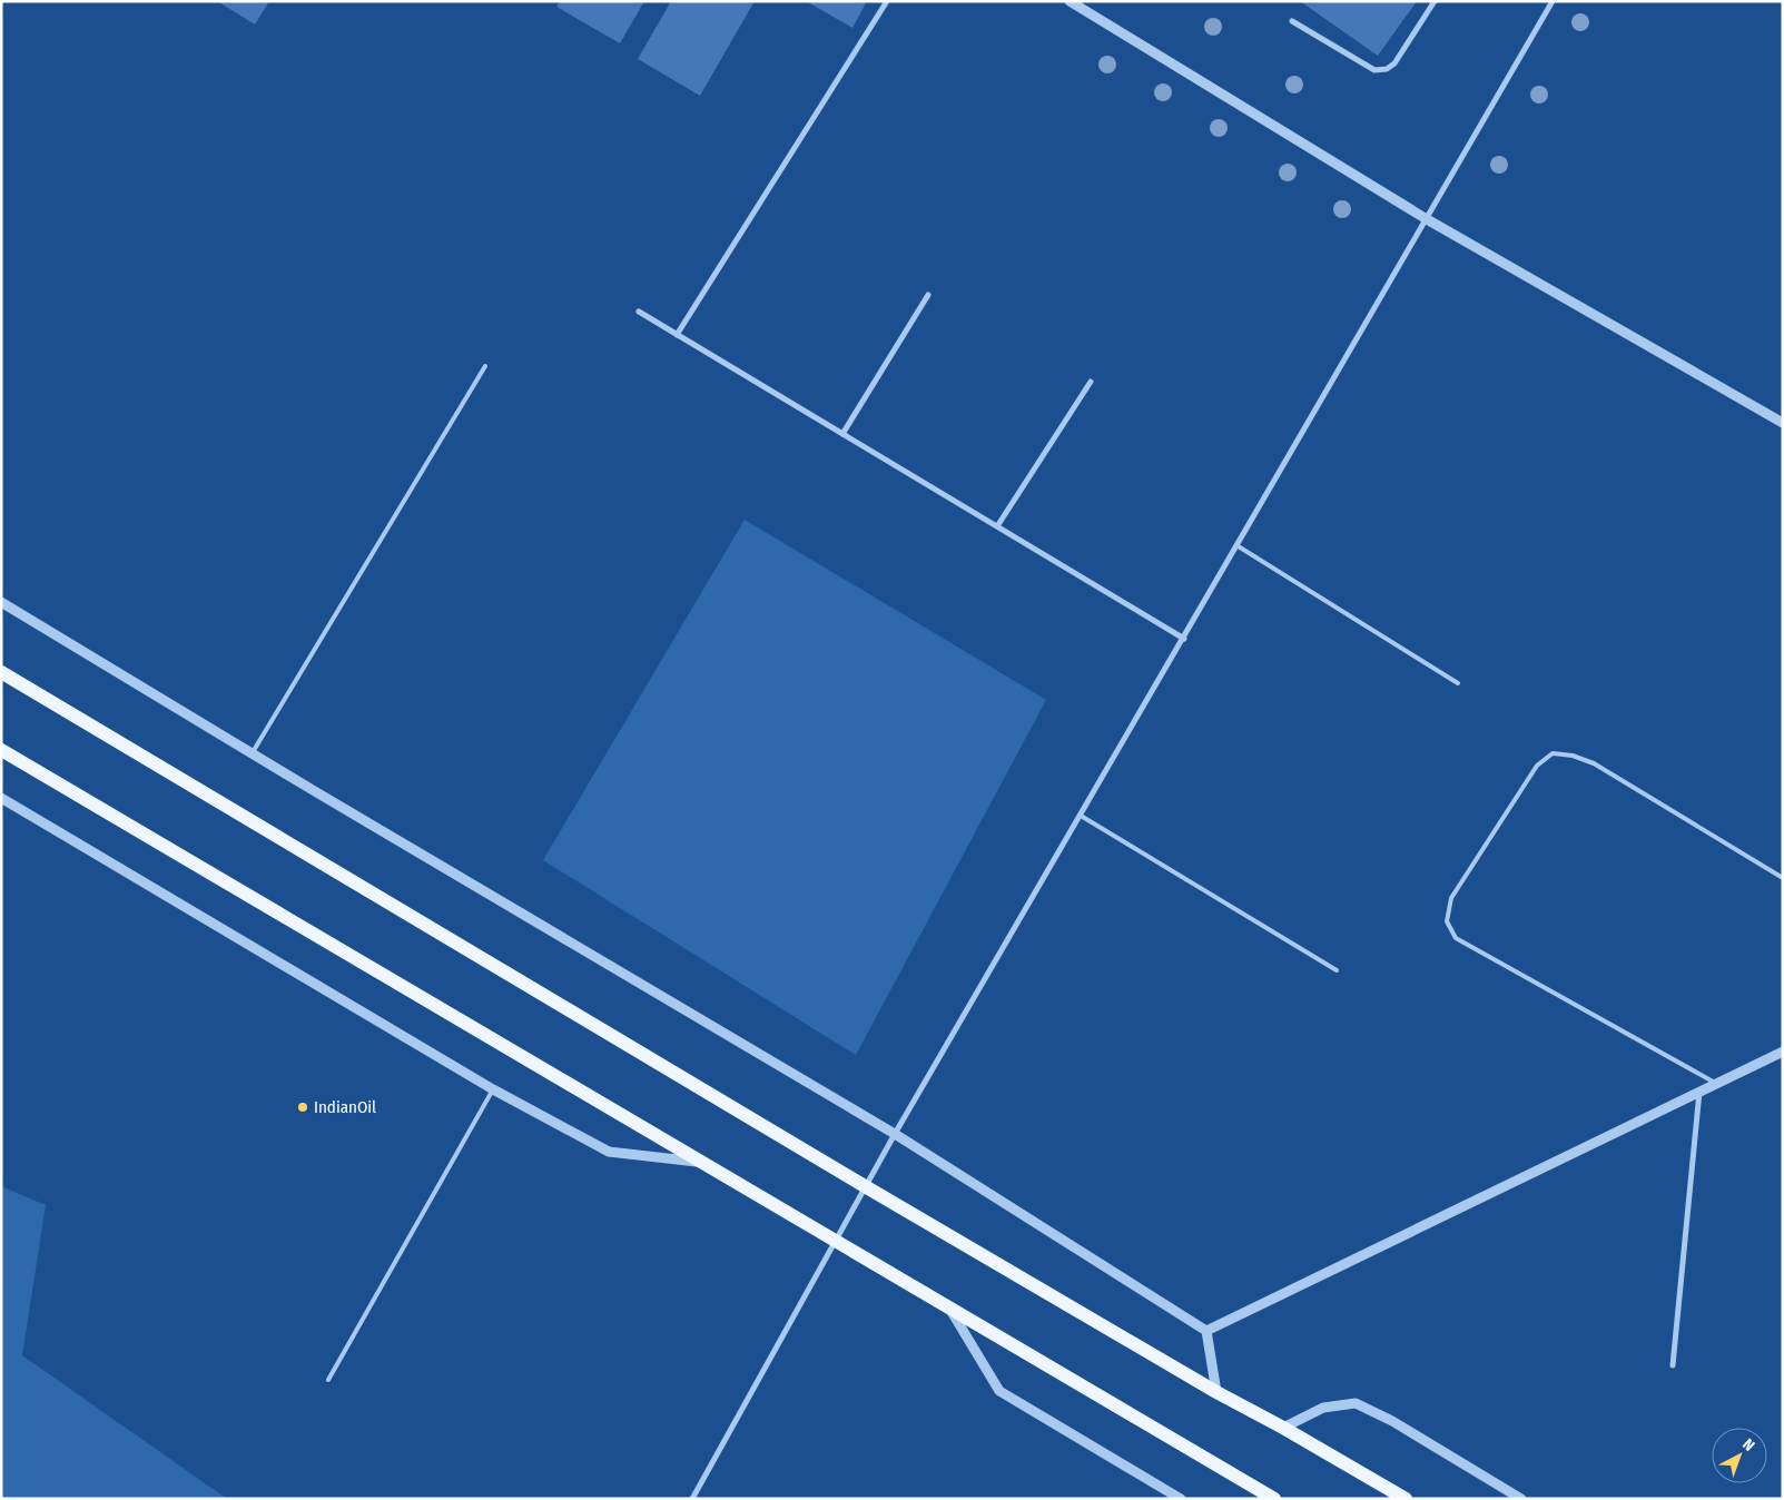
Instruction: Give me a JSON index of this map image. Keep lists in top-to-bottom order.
{
  "places": ["IndianOil"],
  "north": "top right"
}
